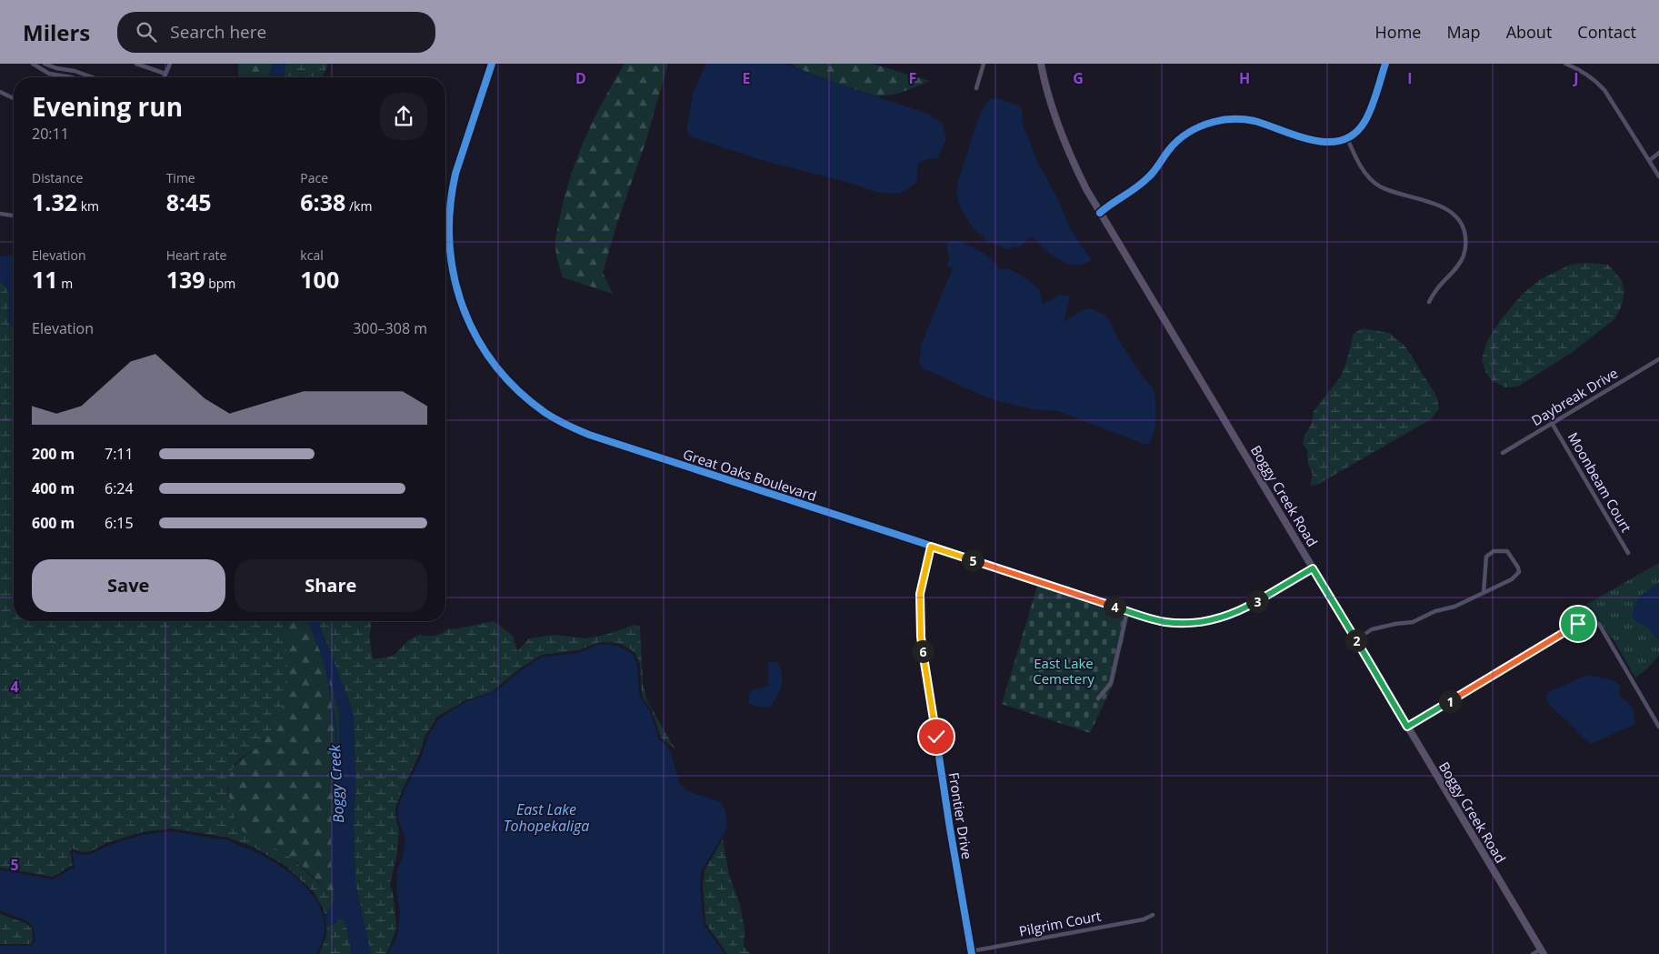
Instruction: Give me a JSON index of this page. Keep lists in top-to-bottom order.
{
  "streets": {
    "main road": ["Boggy Creek Road"],
    "street": [
      "Daybreak Drive",
      "Great Oaks Boulevard",
      "Moonbeam Court",
      "Frontier Drive",
      "Pilgrim Court"
    ]
  },
  "crossings": [
    ["Daybreak Drive", "Moonbeam Court"],
    ["Great Oaks Boulevard", "Boggy Creek Road"],
    ["Great Oaks Boulevard", "Frontier Drive"],
    ["Frontier Drive", "Pilgrim Court"]
  ],
  "water": ["Boggy Creek", "East Lake Tohopekaliga"],
  "parks": ["East Lake Cemetery"],
  "page": {
    "header": "Milers",
    "search": "Search here",
    "nav": [
      "Home",
      "Map",
      "About",
      "Contact"
    ],
    "heading": ["Evening run", "20:11"],
    "stats": [
      ["Distance", "1.32 km"],
      ["Time", "8:45"],
      ["Pace", "6:38 /km"],
      ["Elevation", "11 m"],
      ["Heart rate", "139 bpm"],
      ["kcal", "100"]
    ],
    "chart": ["Elevation", "300–308 m"],
    "list": [
      {
        "name": "200 m",
        "note": "7:11"
      },
      {
        "name": "400 m",
        "note": "6:24"
      },
      {
        "name": "600 m",
        "note": "6:15"
      }
    ],
    "pins": [
      "5",
      "3",
      "4",
      "2",
      "6",
      "1"
    ],
    "buttons": ["Save", "Share"]
  },
  "grid": {
    "columns": [
      "D",
      "E",
      "F",
      "G",
      "H",
      "I",
      "J"
    ],
    "rows": ["4", "5"]
  }
}
